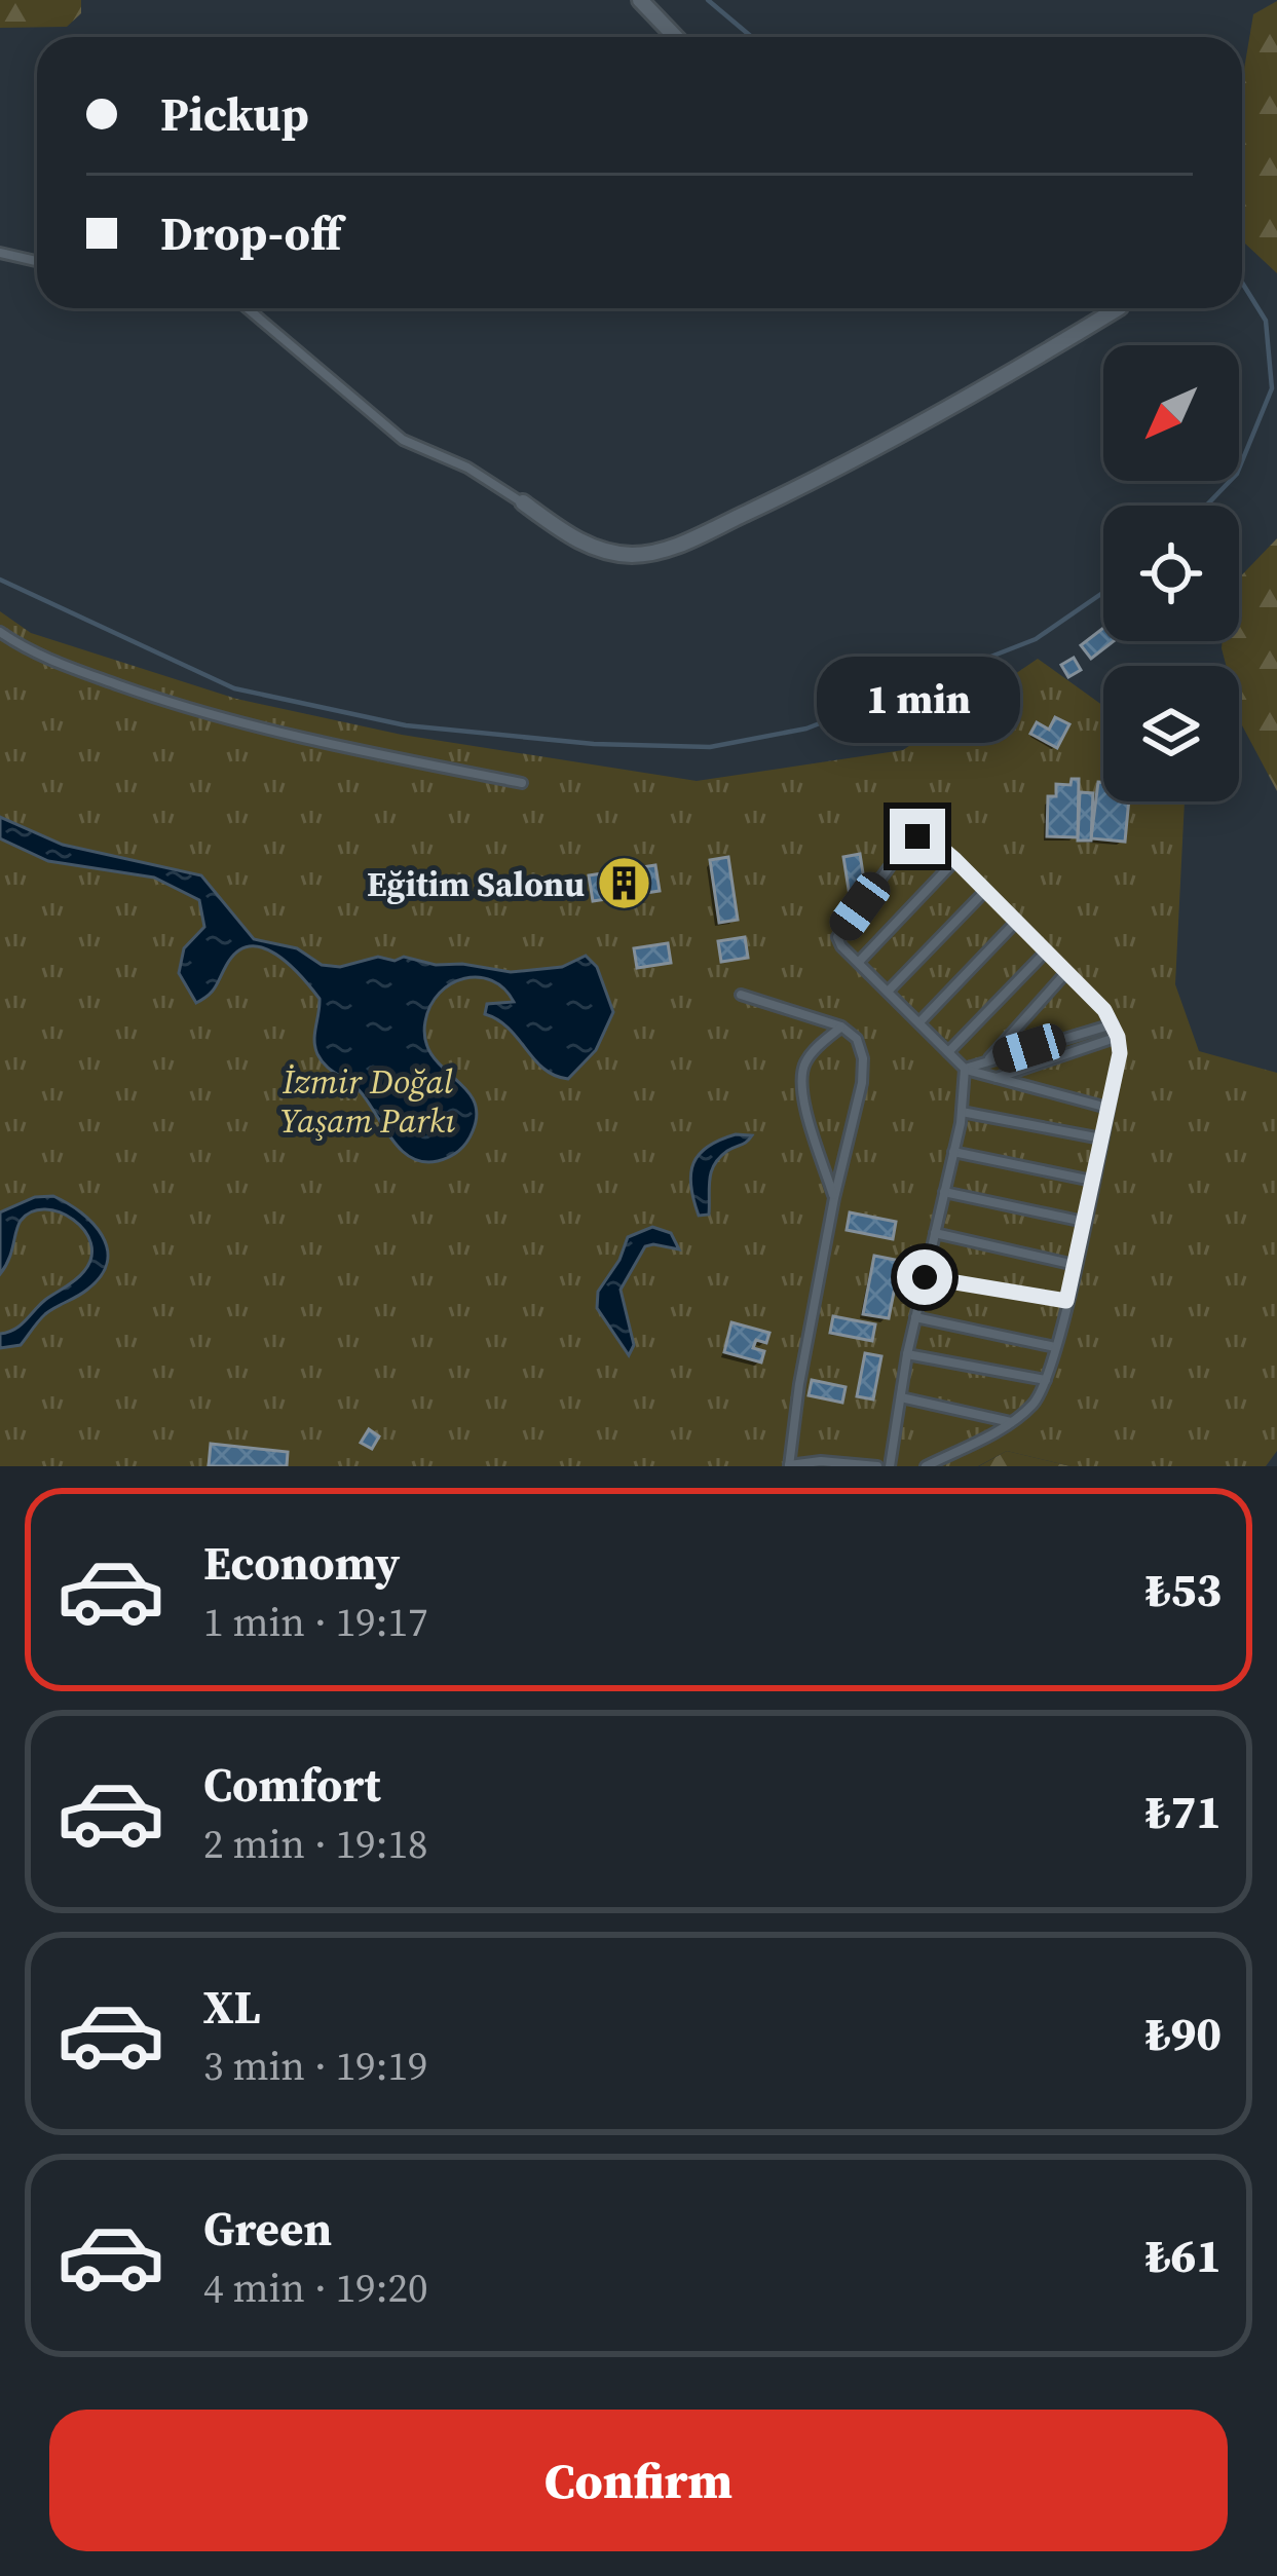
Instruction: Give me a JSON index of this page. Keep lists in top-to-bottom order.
{
  "parks": ["İzmir Doğal Yaşam Parkı"],
  "places": {
    "building": ["Eğitim Salonu"]
  },
  "north": "bottom left",
  "page": {
    "banner": ["Pickup", "Drop-off"],
    "bubble": "1 min",
    "list": [
      {
        "name": "Economy",
        "note": "1 min · 19:17",
        "value": "₺53"
      },
      {
        "name": "Comfort",
        "note": "2 min · 19:18",
        "value": "₺71"
      },
      {
        "name": "XL",
        "note": "3 min · 19:19",
        "value": "₺90"
      },
      {
        "name": "Green",
        "note": "4 min · 19:20",
        "value": "₺61"
      }
    ],
    "buttons": "Confirm"
  }
}
